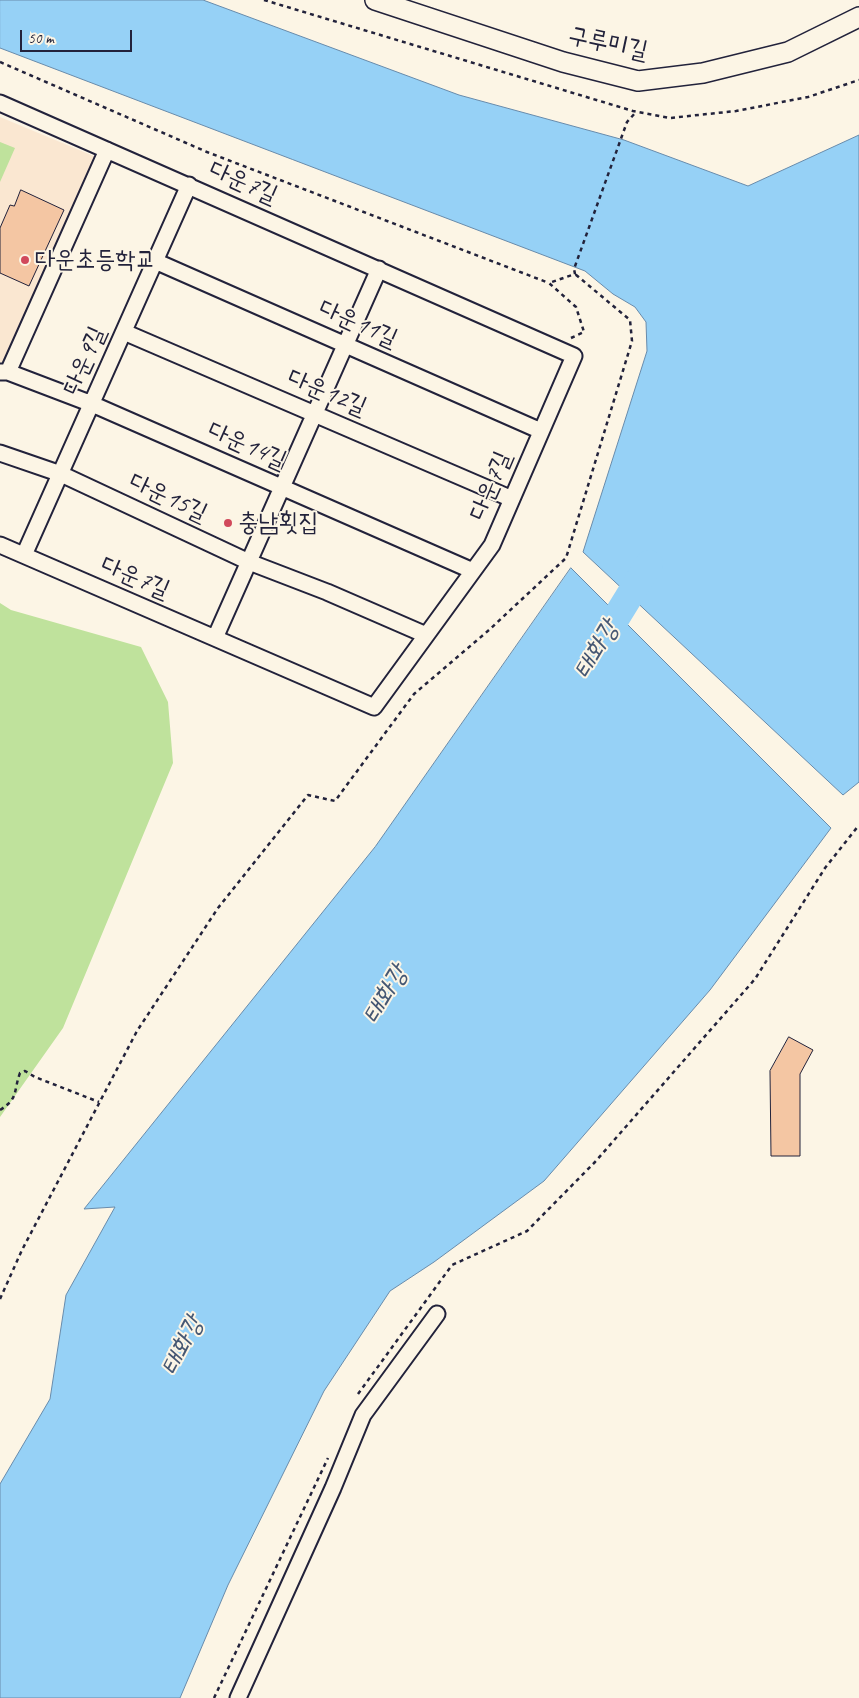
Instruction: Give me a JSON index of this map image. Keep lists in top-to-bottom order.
{
  "streets": {
    "street": [
      "구루미길",
      "다운7길",
      "다운11길",
      "다운9길",
      "다운12길",
      "다운14길",
      "다운15길"
    ]
  },
  "crossings": [
    ["다운7길", "다운11길"],
    ["다운7길", "다운9길"],
    ["다운7길", "다운12길"],
    ["다운7길", "다운14길"],
    ["다운7길", "다운15길"],
    ["다운11길", "다운9길"],
    ["다운9길", "다운12길"],
    ["다운9길", "다운14길"],
    ["다운9길", "다운15길"]
  ],
  "water": ["태화강"],
  "places": ["다운초등학교", "충남횟집"],
  "scale_bar": "50 m"
}
